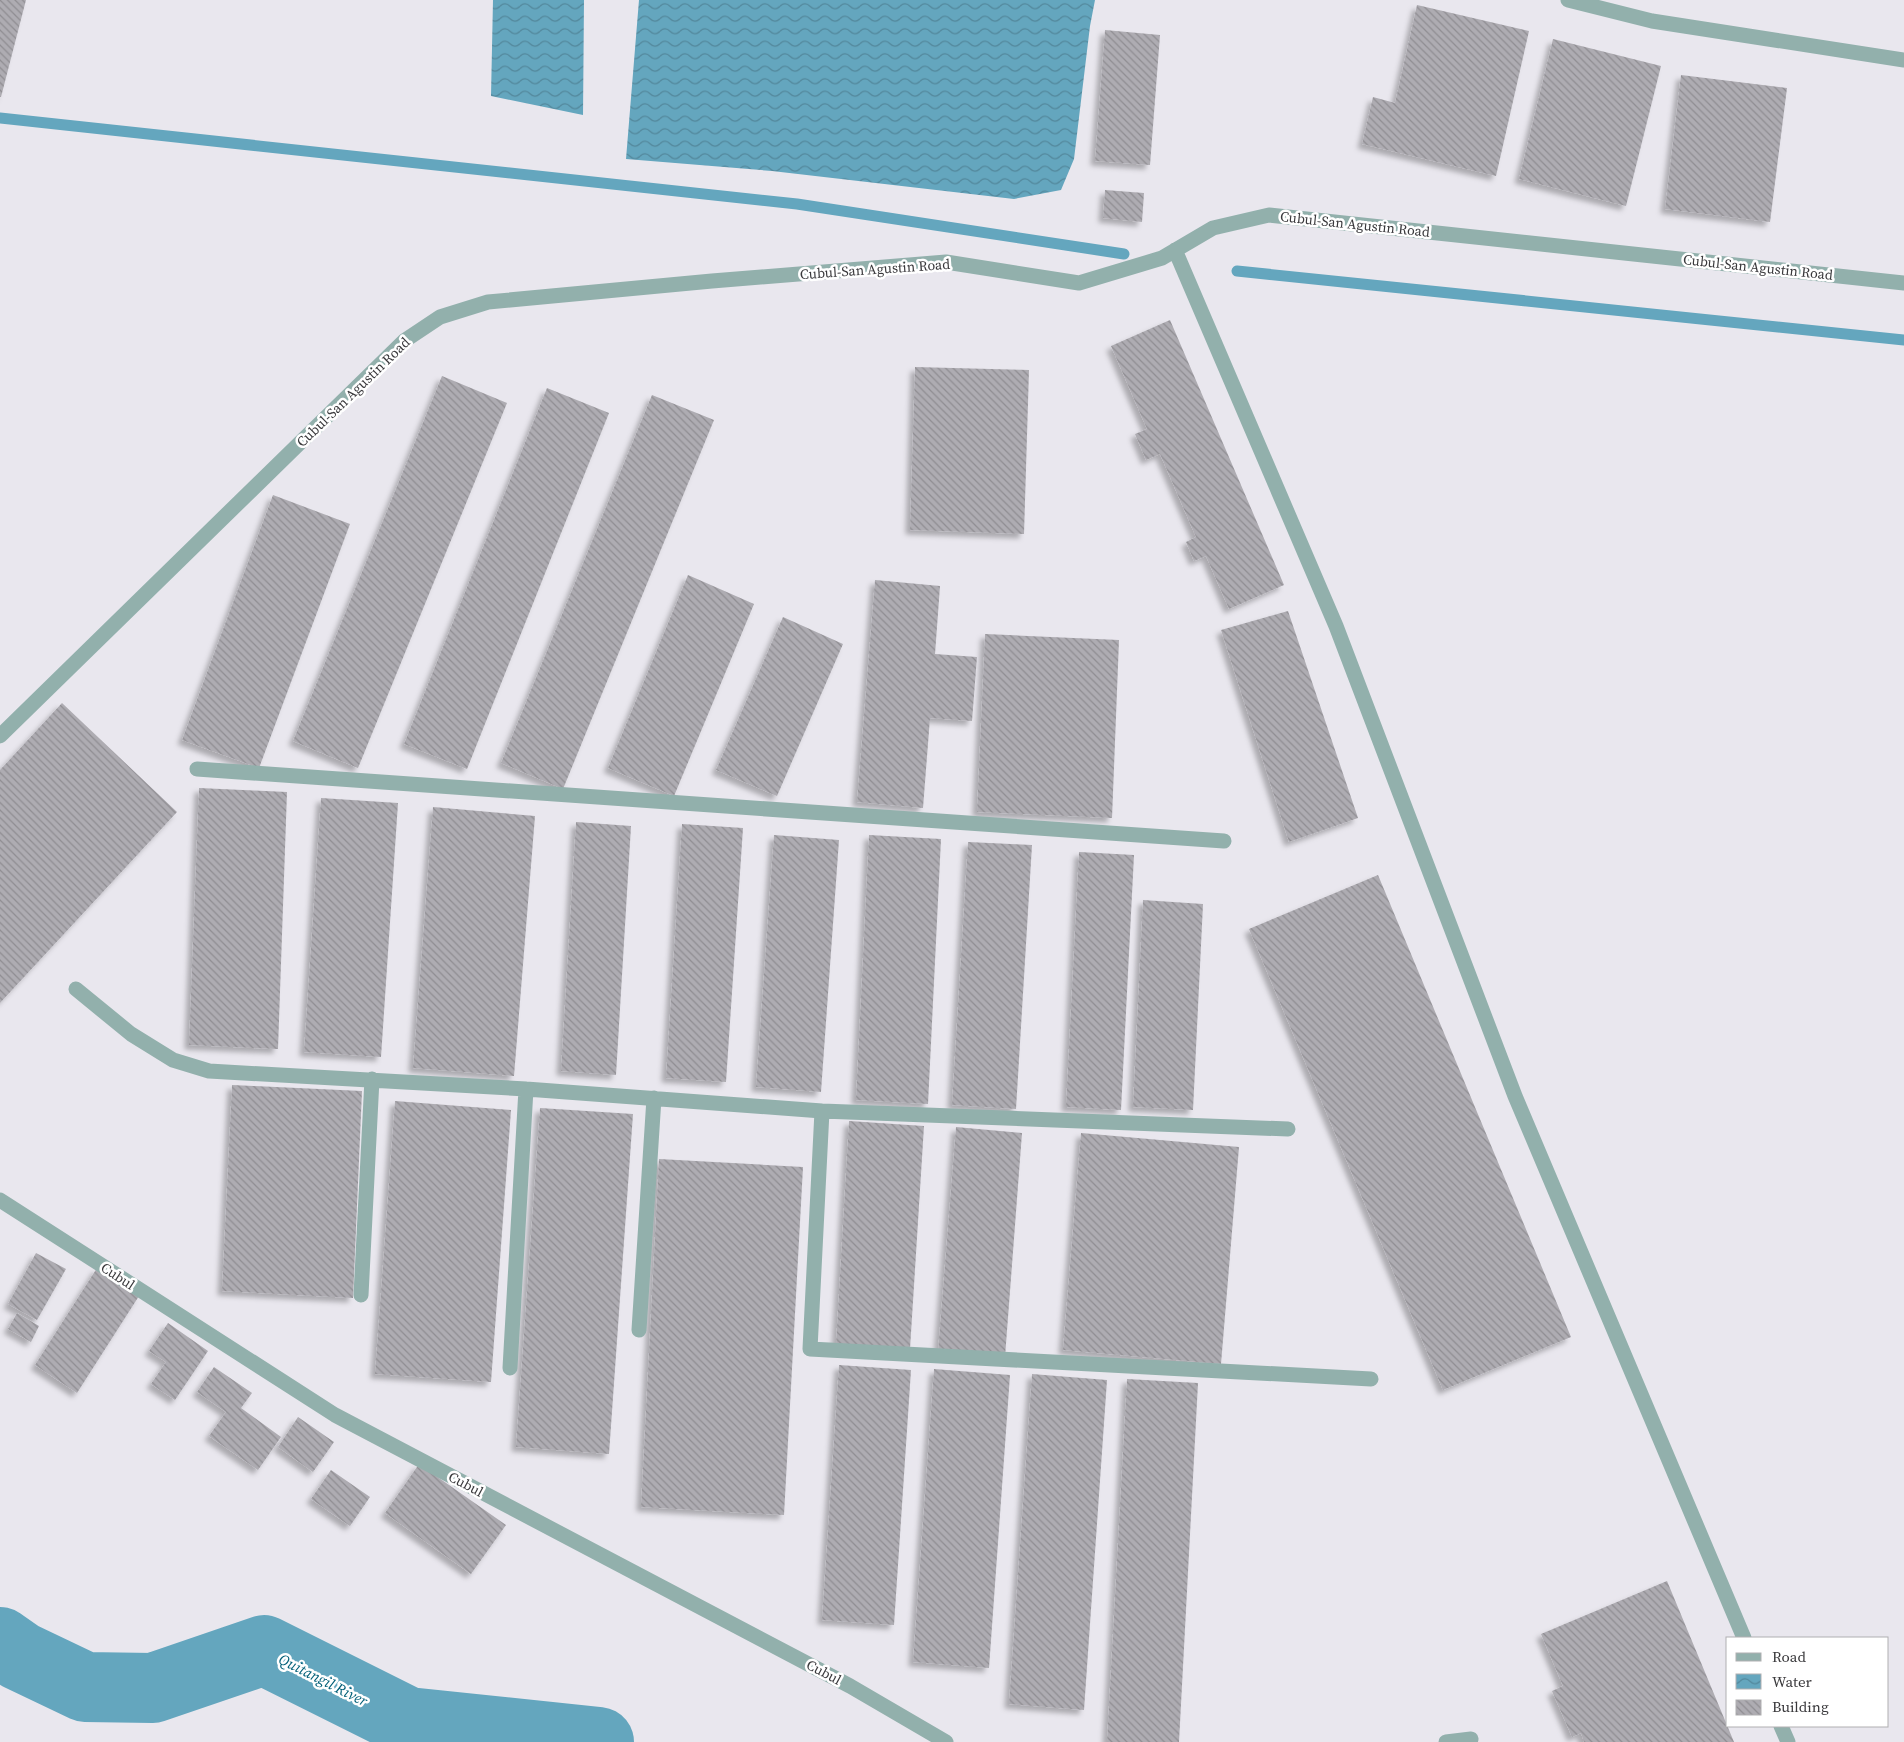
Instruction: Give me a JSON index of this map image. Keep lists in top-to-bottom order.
{
  "streets": {
    "street": ["Cubul-San Agustin Road", "Cubul"]
  },
  "water": ["Quitangil River"],
  "legend": ["Road", "Water", "Building"]
}
